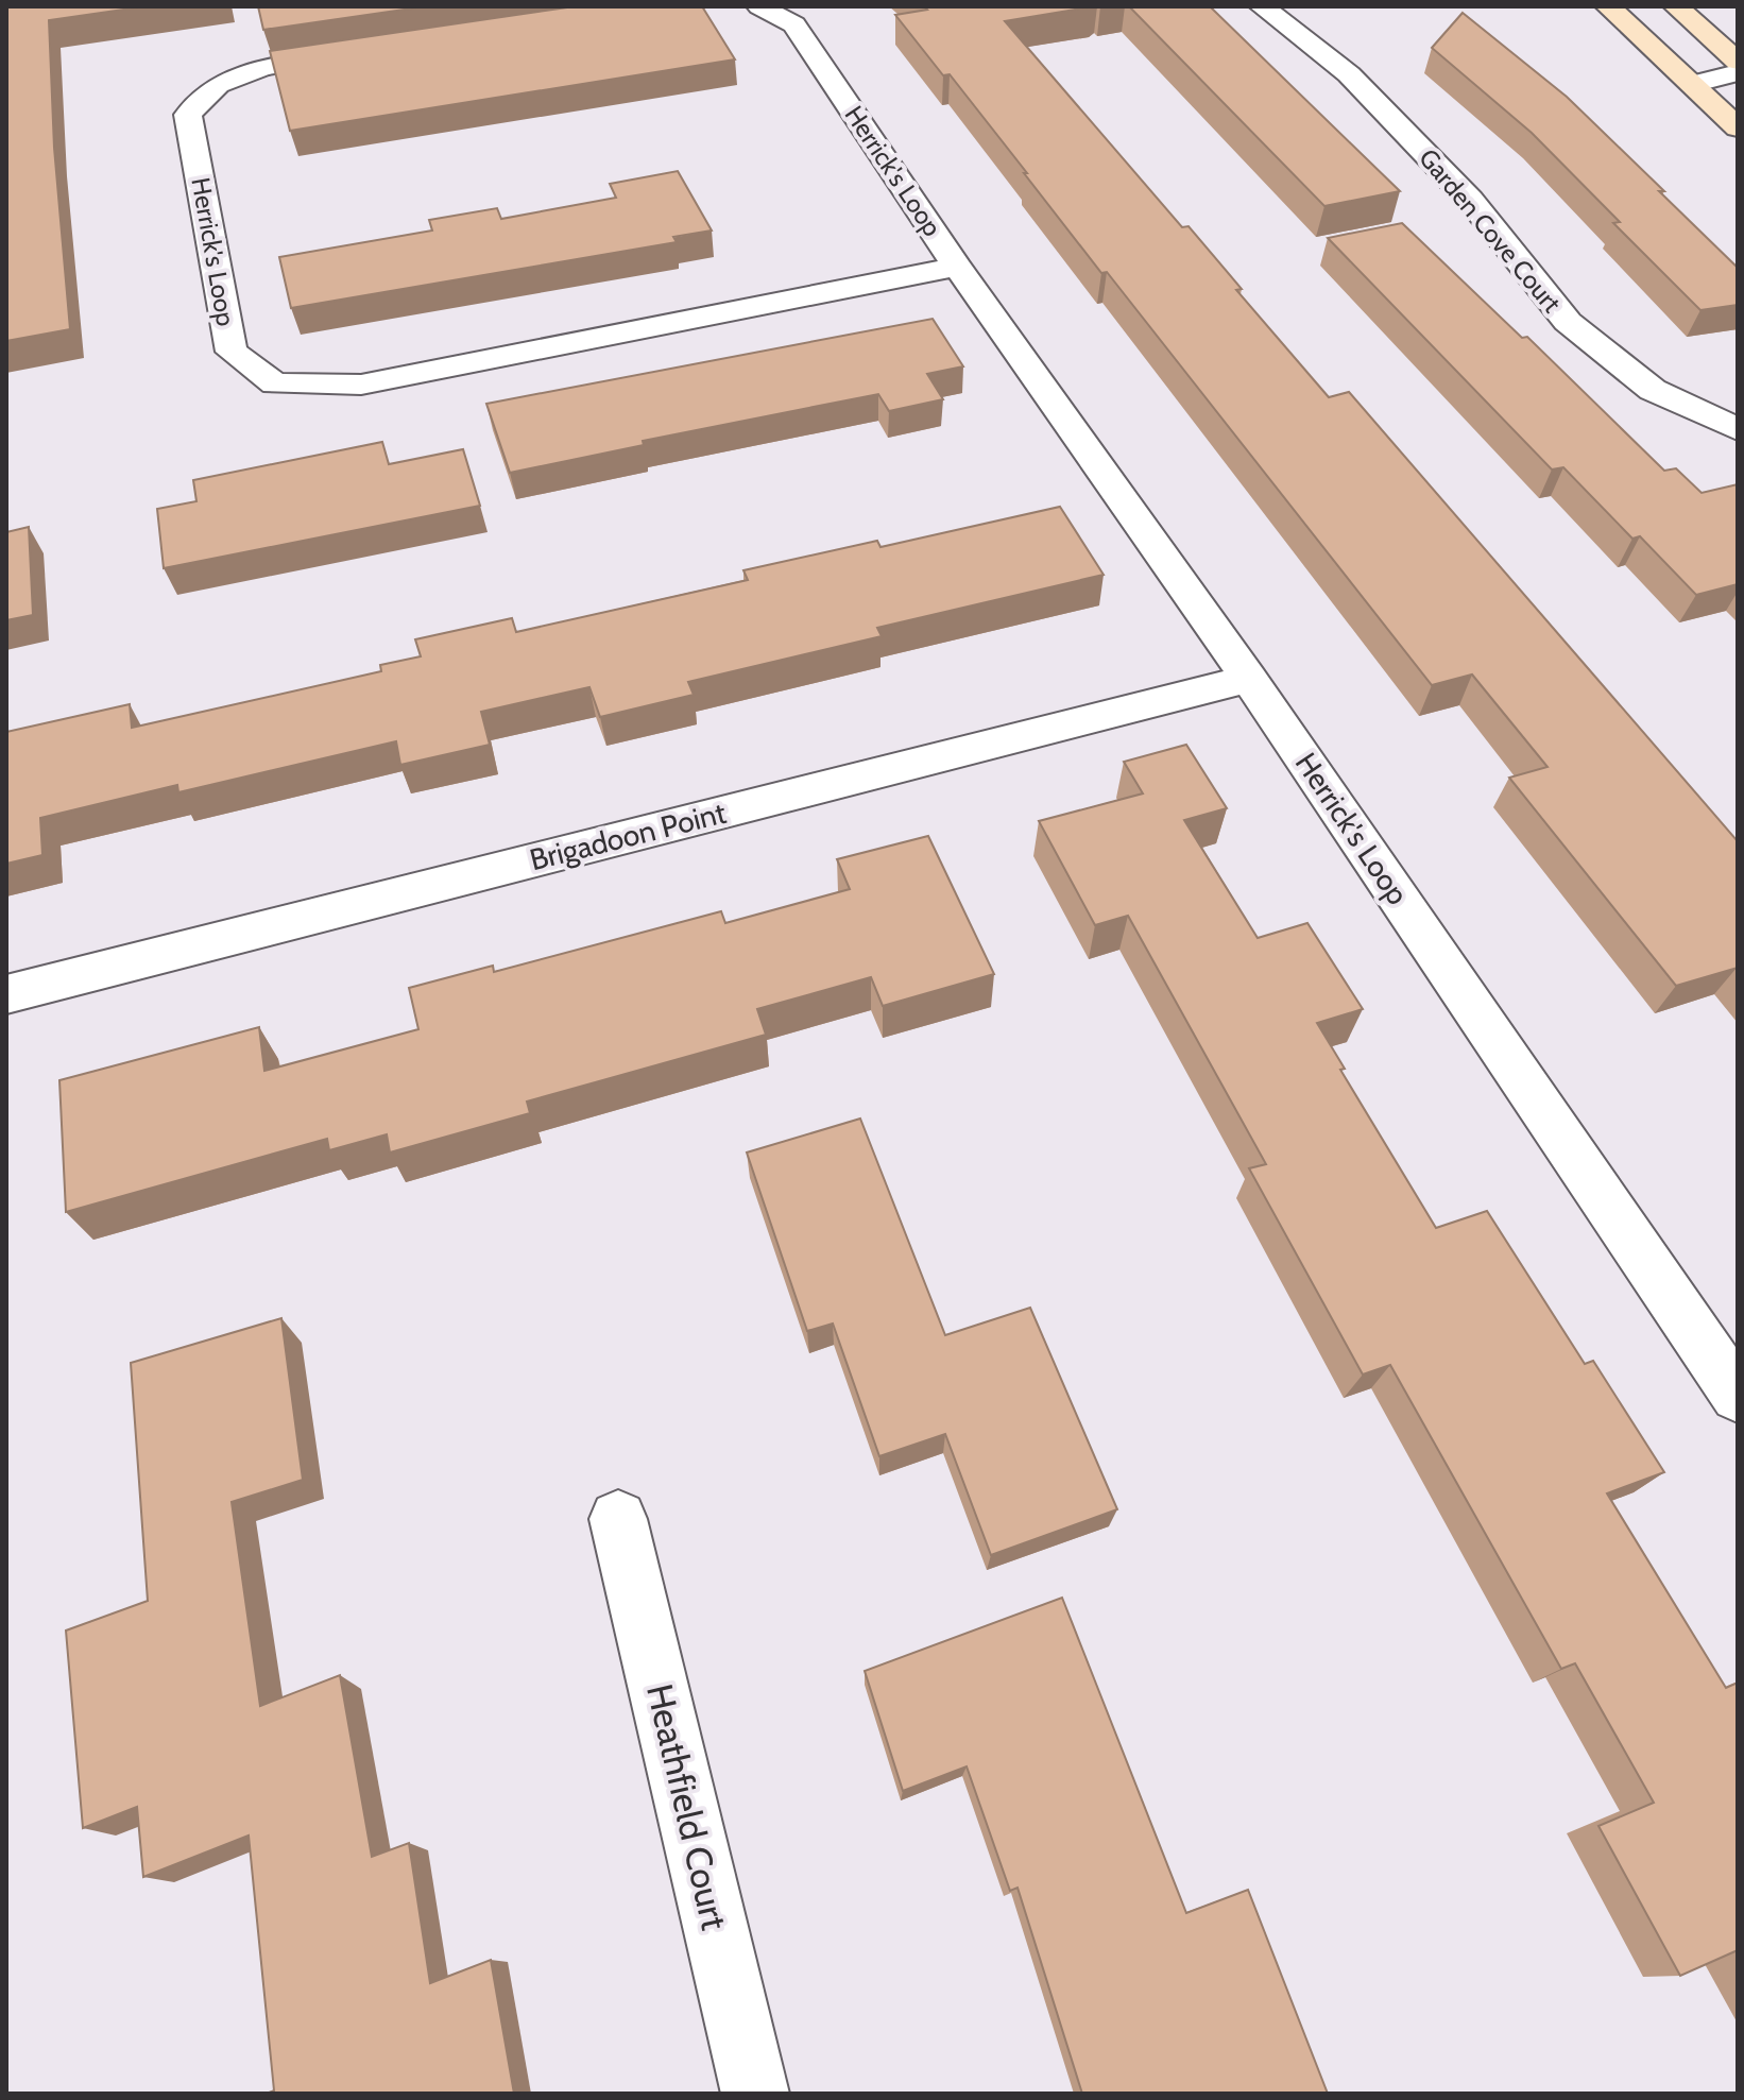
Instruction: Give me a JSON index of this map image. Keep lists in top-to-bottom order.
{
  "streets": {
    "street": [
      "Herrick's Loop",
      "Garden Cove Court",
      "Brigadoon Point",
      "Heathfield Court"
    ]
  },
  "crossings": [
    ["Herrick's Loop", "Brigadoon Point"]
  ]
}
